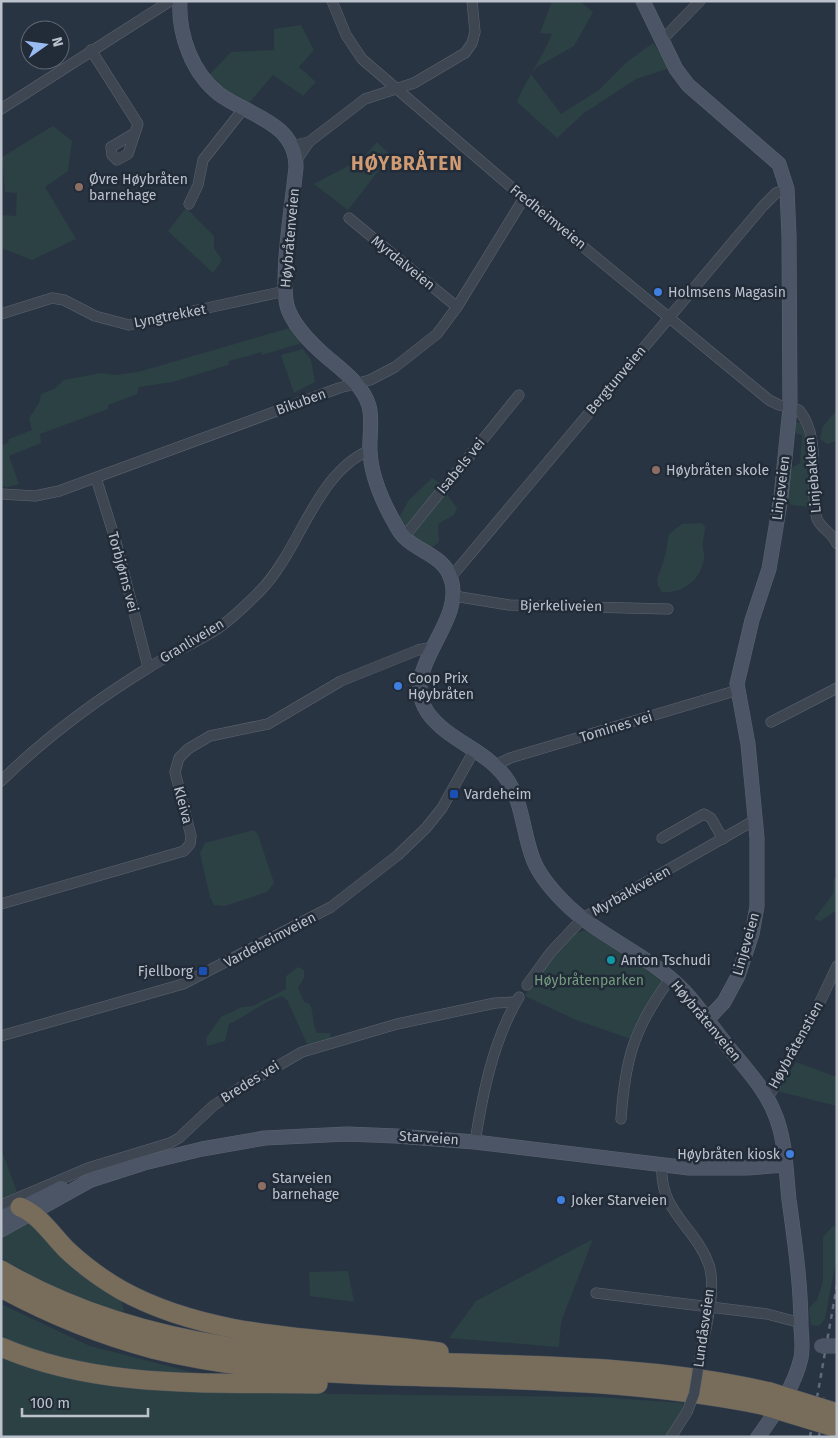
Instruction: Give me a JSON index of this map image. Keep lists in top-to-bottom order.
{
  "streets": {
    "street": [
      "Fredheimveien",
      "Høybråtenveien",
      "Myrdalveien",
      "Lyngtrekket",
      "Bergtunveien",
      "Bikuben",
      "Isabels vei",
      "Linjebakken",
      "Linjeveien",
      "Torbjørns vei",
      "Bjerkeliveien",
      "Granliveien",
      "Tomines vei",
      "Kleiva",
      "Myrbakkveien",
      "Vardeheimveien",
      "Høybråtenstien",
      "Bredes vei",
      "Starveien",
      "Lundåsveien"
    ]
  },
  "crossings": [
    ["Fredheimveien", "Bergtunveien"],
    ["Fredheimveien", "Bikuben"],
    ["Fredheimveien", "Linjebakken"],
    ["Fredheimveien", "Linjeveien"],
    ["Høybråtenveien", "Lyngtrekket"],
    ["Høybråtenveien", "Bergtunveien"],
    ["Høybråtenveien", "Bikuben"],
    ["Høybråtenveien", "Isabels vei"],
    ["Høybråtenveien", "Linjeveien"],
    ["Høybråtenveien", "Bjerkeliveien"],
    ["Høybråtenveien", "Granliveien"],
    ["Høybråtenveien", "Tomines vei"],
    ["Høybråtenveien", "Kleiva"],
    ["Høybråtenveien", "Myrbakkveien"],
    ["Høybråtenveien", "Vardeheimveien"],
    ["Høybråtenveien", "Høybråtenstien"],
    ["Høybråtenveien", "Starveien"],
    ["Myrdalveien", "Bikuben"],
    ["Bergtunveien", "Linjeveien"],
    ["Bikuben", "Torbjørns vei"],
    ["Linjebakken", "Linjeveien"],
    ["Linjeveien", "Tomines vei"],
    ["Linjeveien", "Myrbakkveien"],
    ["Torbjørns vei", "Granliveien"],
    ["Bredes vei", "Starveien"],
    ["Starveien", "Lundåsveien"]
  ],
  "districts": ["HØYBRÅTEN"],
  "parks": ["Høybråtenparken"],
  "places": {
    "other": [
      "Øvre Høybråten barnehage",
      "Holmsens Magasin",
      "Høybråten skole",
      "Coop Prix Høybråten",
      "Anton Tschudi",
      "Høybråten kiosk",
      "Starveien barnehage",
      "Joker Starveien"
    ],
    "transit": ["Vardeheim", "Fjellborg"]
  },
  "scale_bar": "100 m",
  "north": "right"
}
